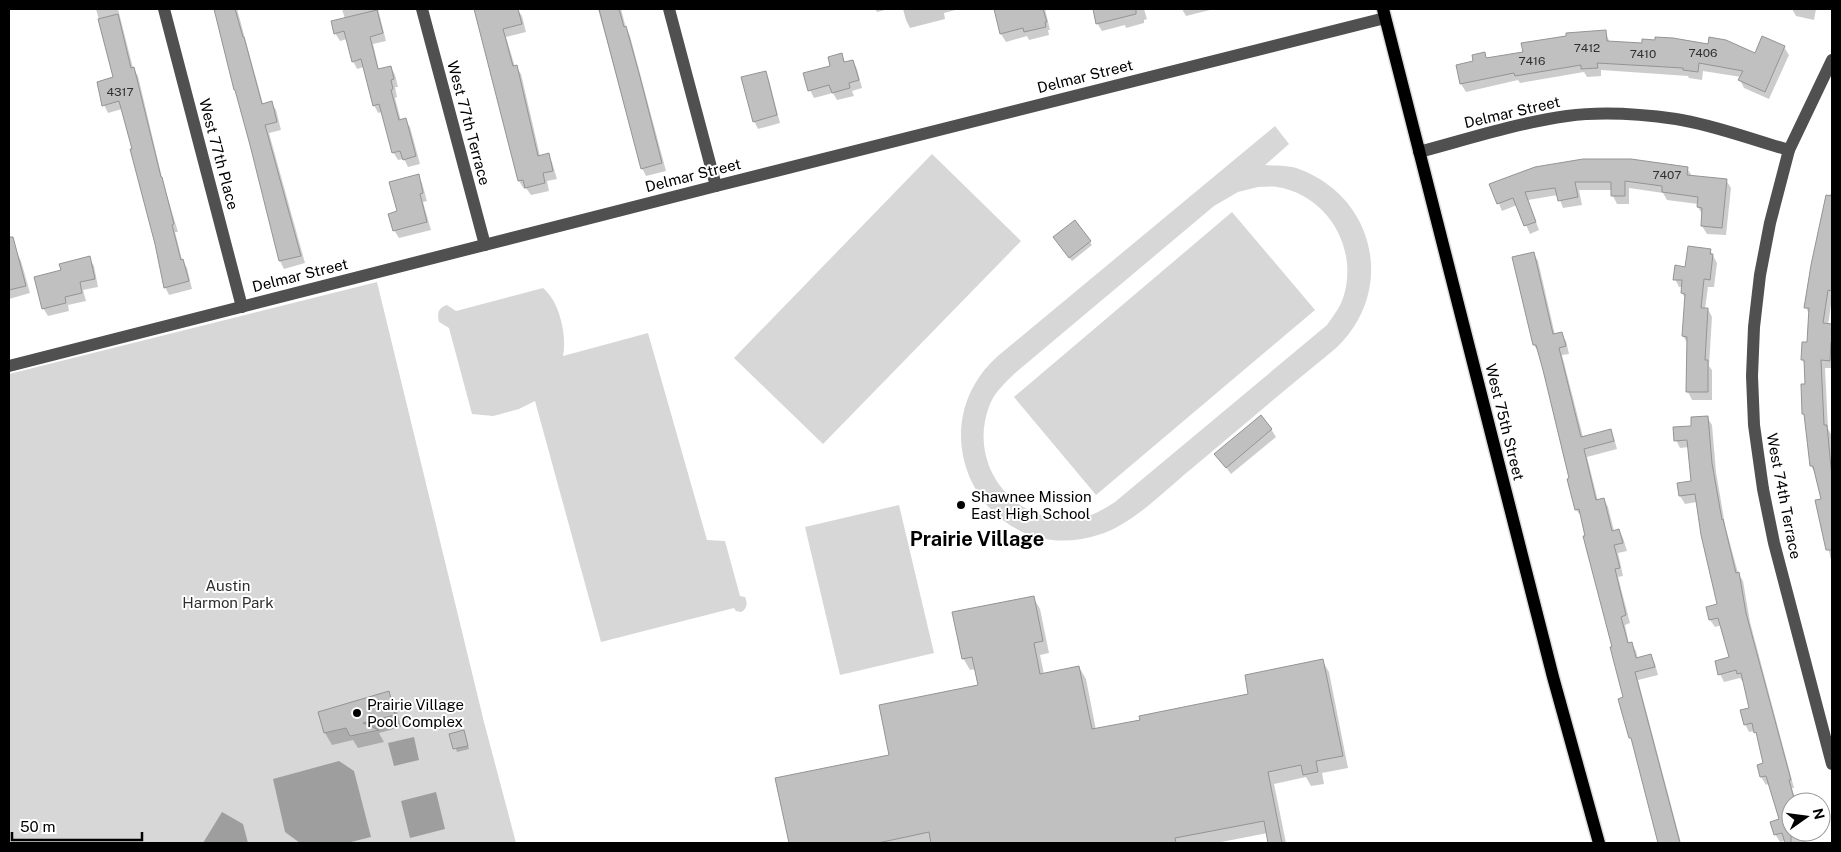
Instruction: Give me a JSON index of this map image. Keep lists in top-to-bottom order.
{
  "streets": {
    "main road": ["West 75th Street"],
    "street": [
      "Delmar Street",
      "West 77th Terrace",
      "West 77th Place",
      "West 74th Terrace"
    ]
  },
  "crossings": [
    ["Delmar Street", "West 77th Terrace"],
    ["Delmar Street", "West 77th Place"],
    ["Delmar Street", "West 75th Street"],
    ["Delmar Street", "West 74th Terrace"]
  ],
  "districts": ["Prairie Village"],
  "parks": ["Austin Harmon Park"],
  "places": ["Shawnee Mission East High School", "Prairie Village Pool Complex"],
  "house_numbers": [
    "7412",
    "7406",
    "7410",
    "7416",
    "4317",
    "7407"
  ],
  "scale_bar": "50 m",
  "north": "right"
}
